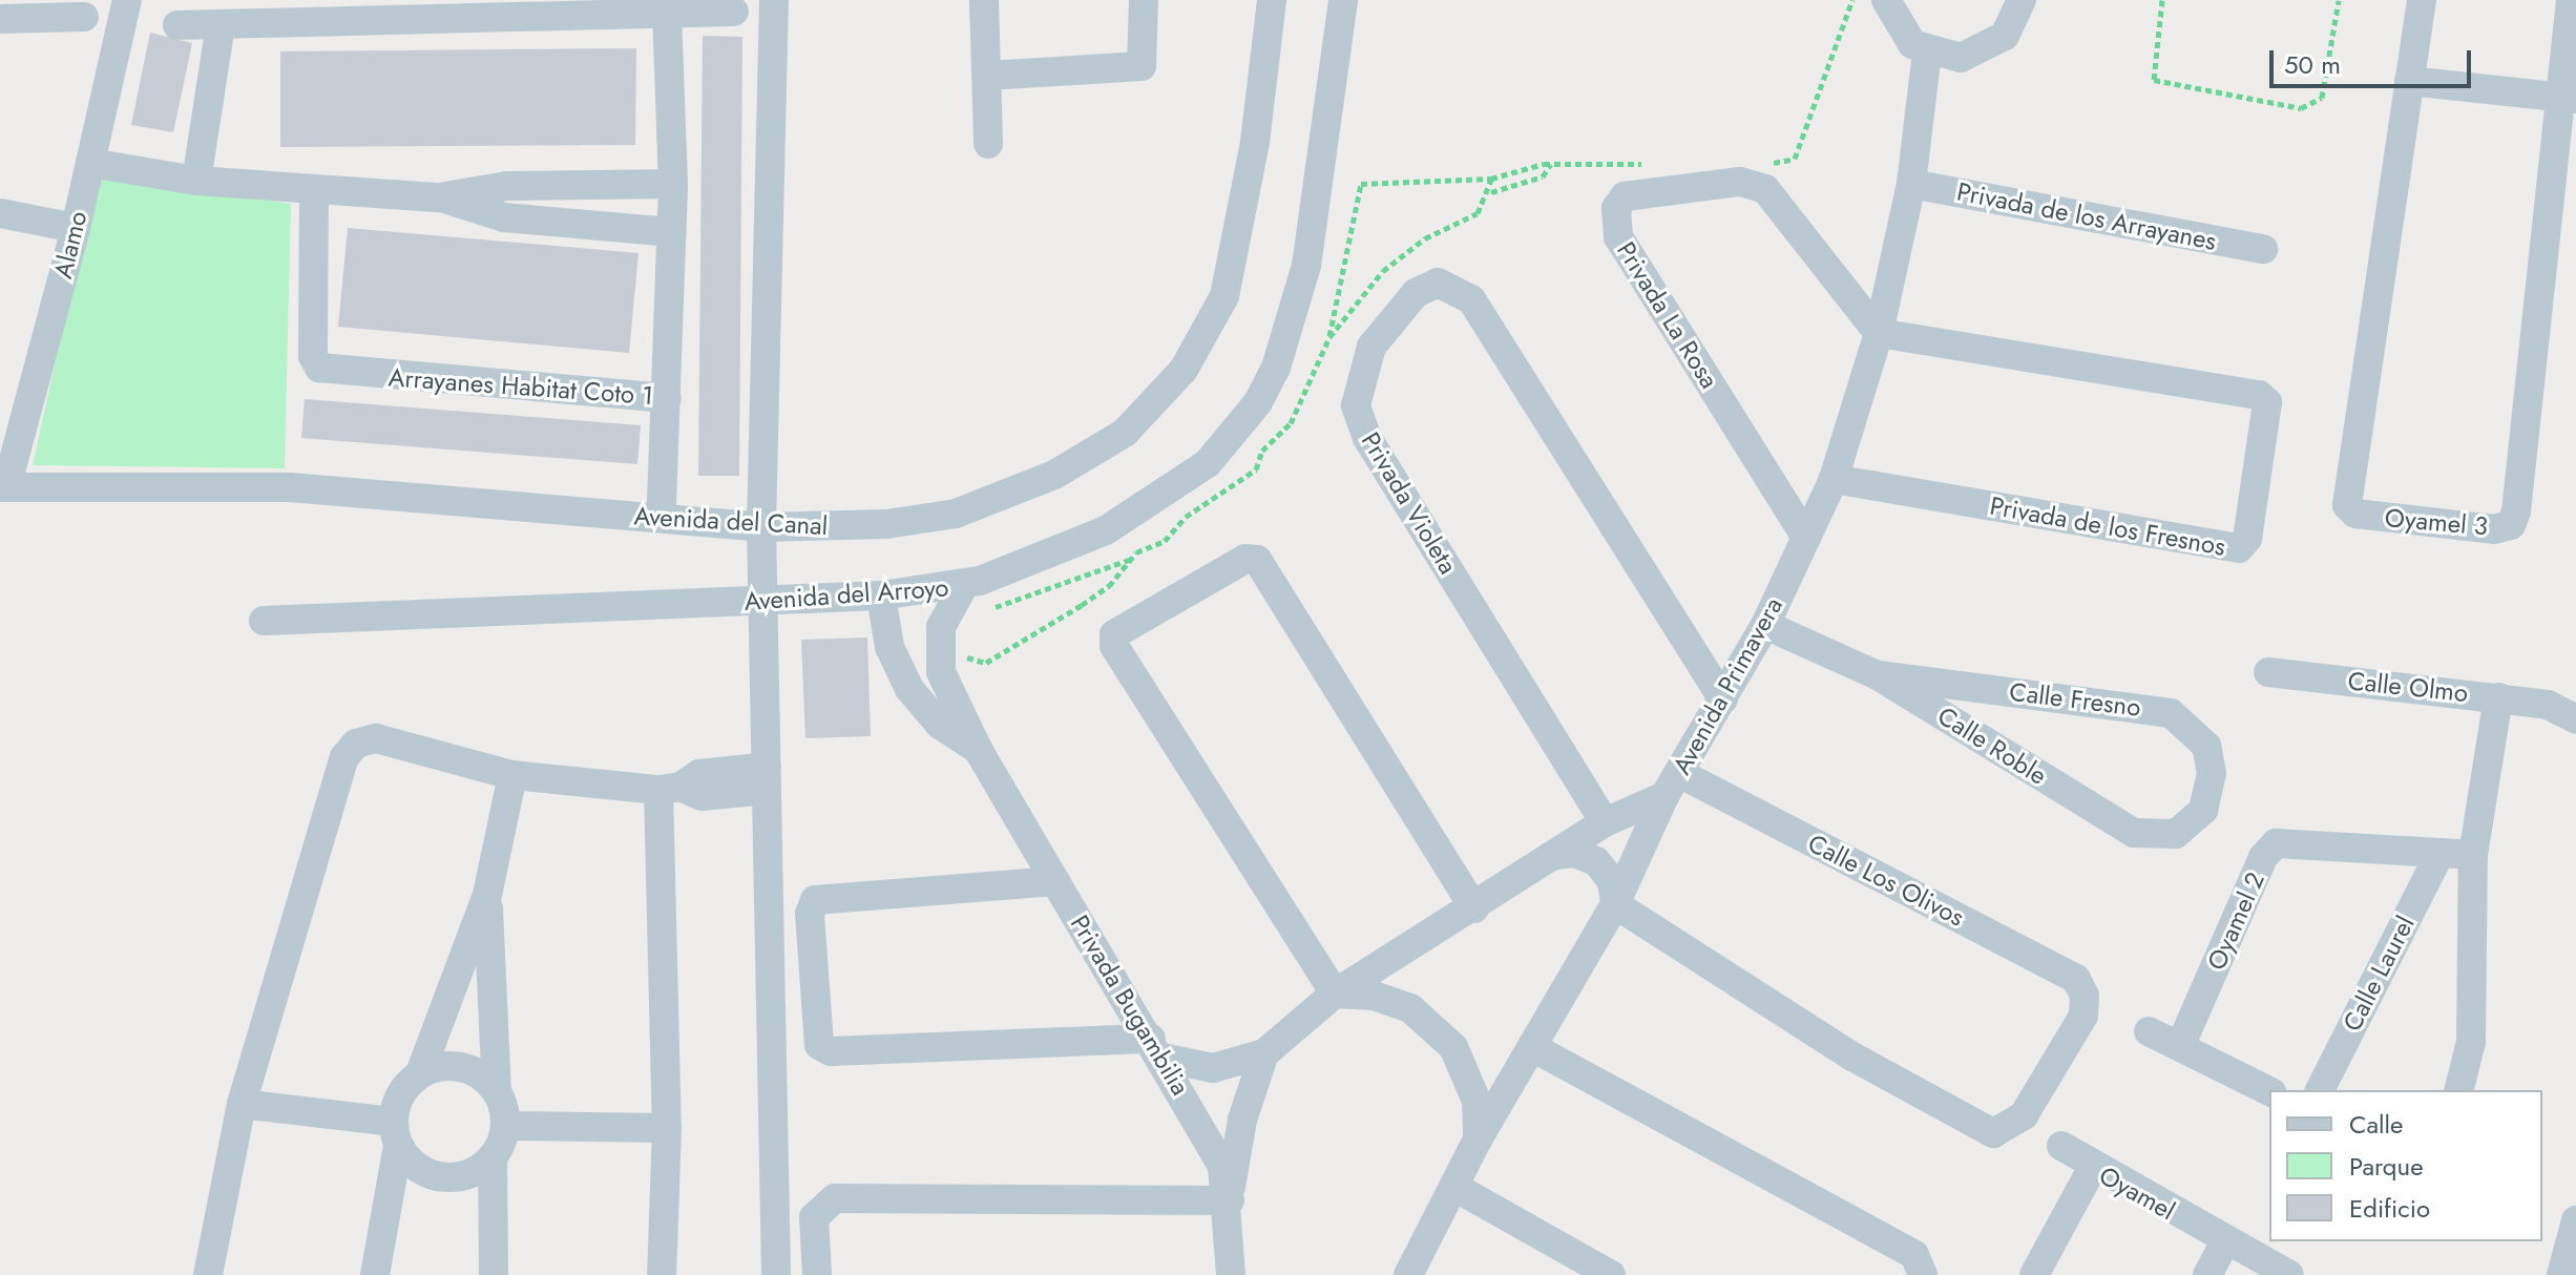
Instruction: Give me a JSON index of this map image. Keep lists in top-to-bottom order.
{
  "streets": {
    "street": [
      "Privada de los Arrayanes",
      "Alamo",
      "Privada La Rosa",
      "Arrayanes Habitat Coto 1",
      "Privada Violeta",
      "Avenida del Canal",
      "Oyamel 3",
      "Privada de los Fresnos",
      "Avenida del Arroyo",
      "Avenida Primavera",
      "Calle Olmo",
      "Calle Fresno",
      "Calle Roble",
      "Calle Los Olivos",
      "Oyamel 2",
      "Calle Laurel",
      "Privada Bugambilia",
      "Oyamel"
    ]
  },
  "crossings": [
    ["Privada de los Arrayanes", "Avenida Primavera"],
    ["Alamo", "Avenida del Canal"],
    ["Privada La Rosa", "Privada de los Fresnos"],
    ["Privada La Rosa", "Avenida Primavera"],
    ["Privada Violeta", "Avenida Primavera"],
    ["Privada de los Fresnos", "Avenida Primavera"],
    ["Avenida del Arroyo", "Privada Bugambilia"],
    ["Avenida Primavera", "Calle Roble"],
    ["Avenida Primavera", "Calle Los Olivos"],
    ["Calle Fresno", "Calle Roble"],
    ["Oyamel 2", "Calle Laurel"]
  ],
  "legend": ["Calle", "Parque", "Edificio"],
  "scale_bar": "50 m"
}
